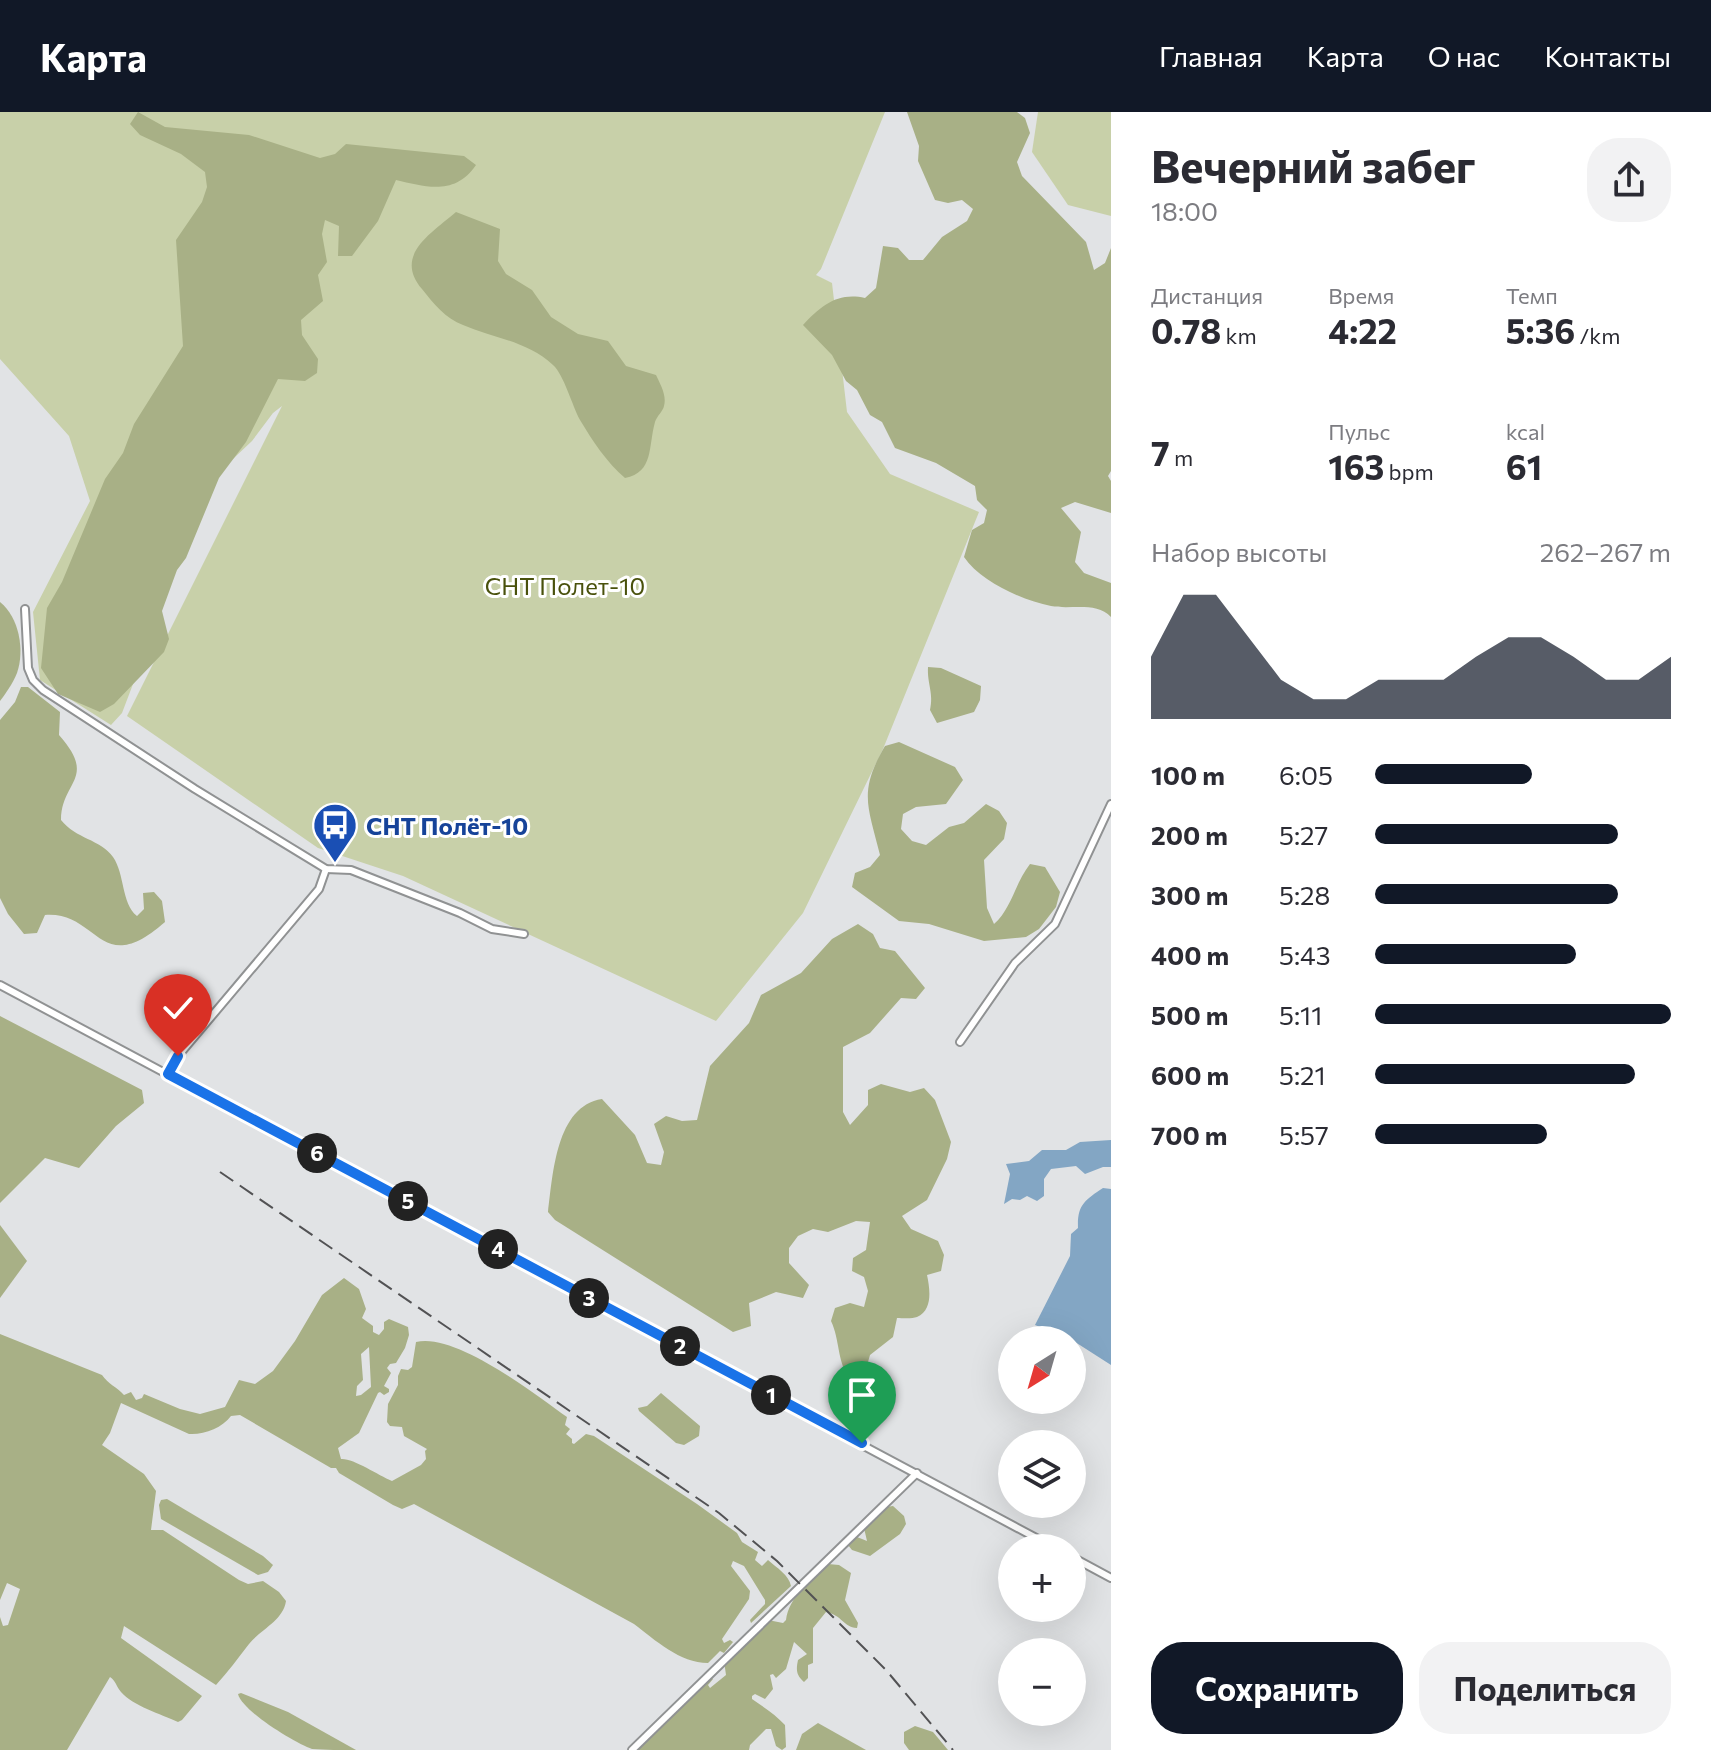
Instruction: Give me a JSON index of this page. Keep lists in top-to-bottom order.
{
  "parks": ["СНТ Полет-10"],
  "places": {
    "bus stop": ["СНТ Полёт-10"]
  },
  "north": "bottom left",
  "page": {
    "header": "Карта",
    "nav": [
      "Главная",
      "Карта",
      "О нас",
      "Контакты"
    ],
    "heading": ["Вечерний забег", "18:00"],
    "stats": [
      ["Дистанция", "0.78 km"],
      ["Время", "4:22"],
      ["Темп", "5:36 /km"],
      ["7 m"],
      ["Пульс", "163 bpm"],
      ["kcal", "61"]
    ],
    "chart": ["Набор высоты", "262–267 m"],
    "list": [
      {
        "name": "100 m",
        "note": "6:05"
      },
      {
        "name": "200 m",
        "note": "5:27"
      },
      {
        "name": "300 m",
        "note": "5:28"
      },
      {
        "name": "400 m",
        "note": "5:43"
      },
      {
        "name": "500 m",
        "note": "5:11"
      },
      {
        "name": "600 m",
        "note": "5:21"
      },
      {
        "name": "700 m",
        "note": "5:57"
      }
    ],
    "pins": [
      "6",
      "5",
      "4",
      "3",
      "2",
      "1"
    ],
    "map_buttons": ["+", "−"],
    "buttons": ["Сохранить", "Поделиться"]
  }
}
